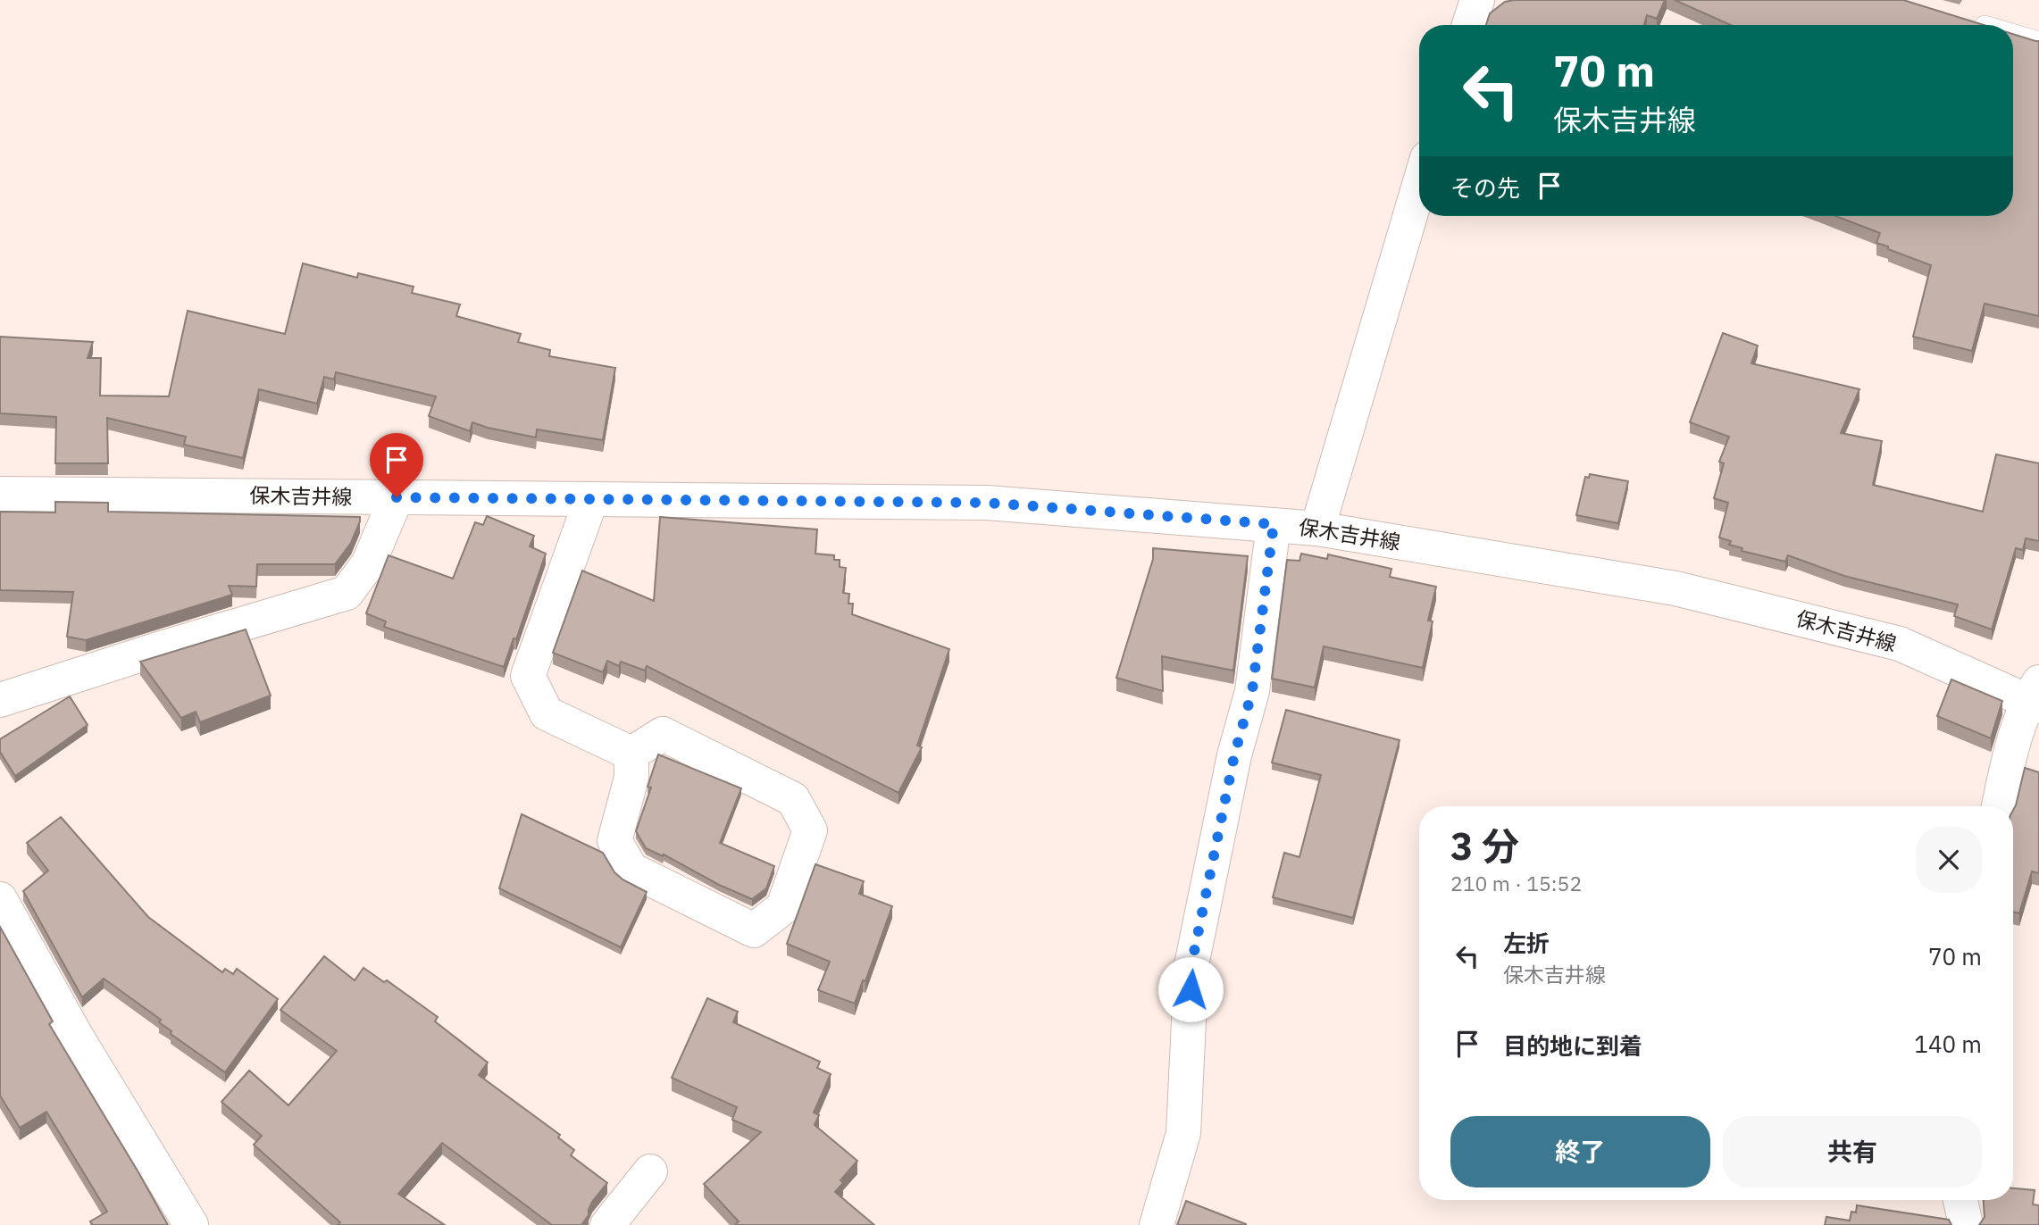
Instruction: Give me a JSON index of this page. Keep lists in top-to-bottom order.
{
  "streets": {
    "street": ["保木吉井線"]
  },
  "page": {
    "turn": ["70 m", "保木吉井線"],
    "then": "その先",
    "heading": ["3 分", "210 m · 15:52"],
    "list": [
      {
        "name": "左折",
        "note": "保木吉井線",
        "value": "70 m"
      },
      {
        "name": "目的地に到着",
        "value": "140 m"
      }
    ],
    "buttons": ["終了", "共有"]
  }
}
